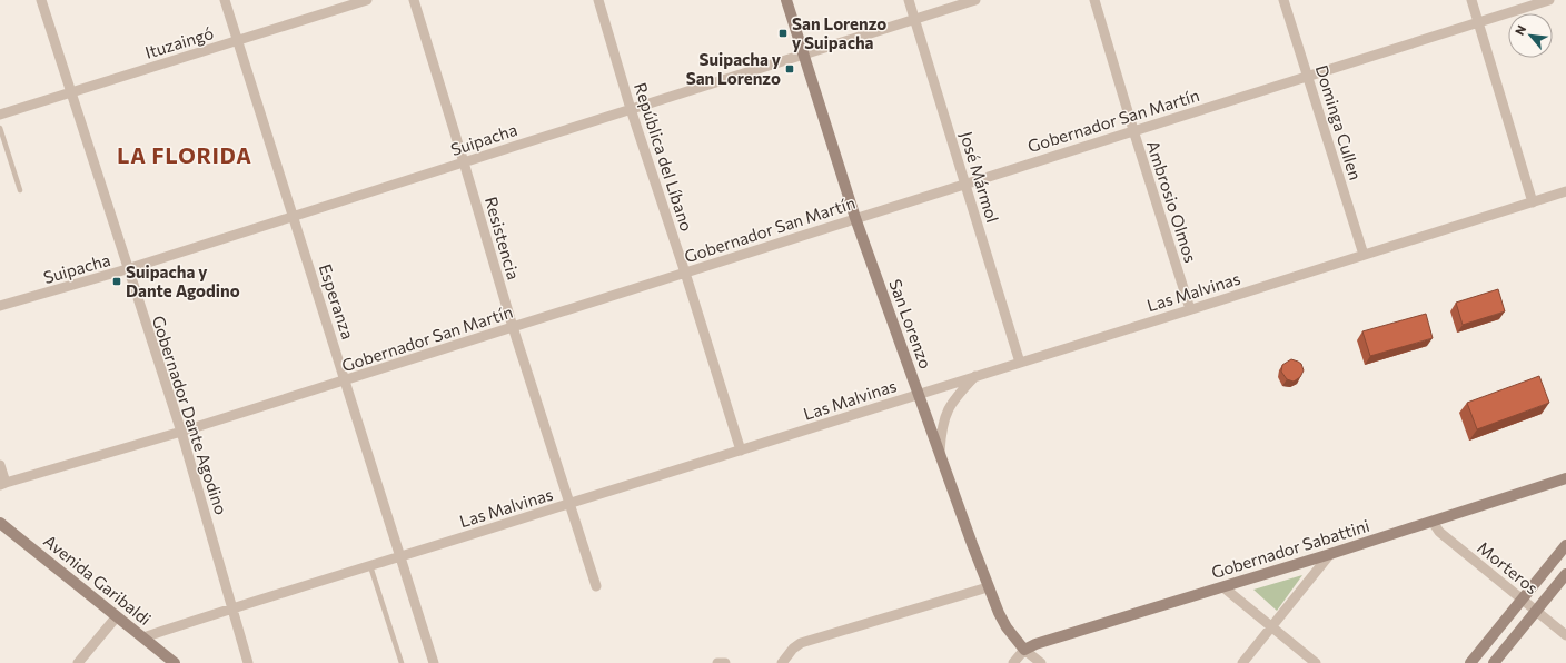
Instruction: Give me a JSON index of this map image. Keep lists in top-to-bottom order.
{
  "streets": {
    "main road": ["San Lorenzo", "Gobernador Sabattini", "Avenida Garibaldi"],
    "street": [
      "Ituzaingó",
      "Gobernador San Martín",
      "Dominga Cullen",
      "Suipacha",
      "República del Líbano",
      "José Mármol",
      "Ambrosio Olmos",
      "Resistencia",
      "Las Malvinas",
      "Esperanza",
      "Gobernador Dante Agodino",
      "Morteros"
    ]
  },
  "crossings": [
    ["Ituzaingó", "Esperanza"],
    ["Ituzaingó", "Gobernador Dante Agodino"],
    ["Gobernador San Martín", "Dominga Cullen"],
    ["Gobernador San Martín", "República del Líbano"],
    ["Gobernador San Martín", "José Mármol"],
    ["Gobernador San Martín", "Ambrosio Olmos"],
    ["Gobernador San Martín", "Resistencia"],
    ["Gobernador San Martín", "Esperanza"],
    ["Gobernador San Martín", "San Lorenzo"],
    ["Gobernador San Martín", "Gobernador Dante Agodino"],
    ["Dominga Cullen", "Las Malvinas"],
    ["Suipacha", "República del Líbano"],
    ["Suipacha", "José Mármol"],
    ["Suipacha", "Resistencia"],
    ["Suipacha", "Esperanza"],
    ["Suipacha", "San Lorenzo"],
    ["Suipacha", "Gobernador Dante Agodino"],
    ["República del Líbano", "Las Malvinas"],
    ["José Mármol", "Las Malvinas"],
    ["Ambrosio Olmos", "Las Malvinas"],
    ["Resistencia", "Las Malvinas"],
    ["Las Malvinas", "Esperanza"],
    ["Las Malvinas", "San Lorenzo"],
    ["Las Malvinas", "Gobernador Dante Agodino"],
    ["Las Malvinas", "Avenida Garibaldi"],
    ["San Lorenzo", "Gobernador Sabattini"],
    ["Gobernador Sabattini", "Morteros"]
  ],
  "districts": ["LA FLORIDA"],
  "places": {
    "transit": ["San Lorenzo y Suipacha", "Suipacha y San Lorenzo", "Suipacha y Dante Agodino"]
  },
  "north": "top left"
}
